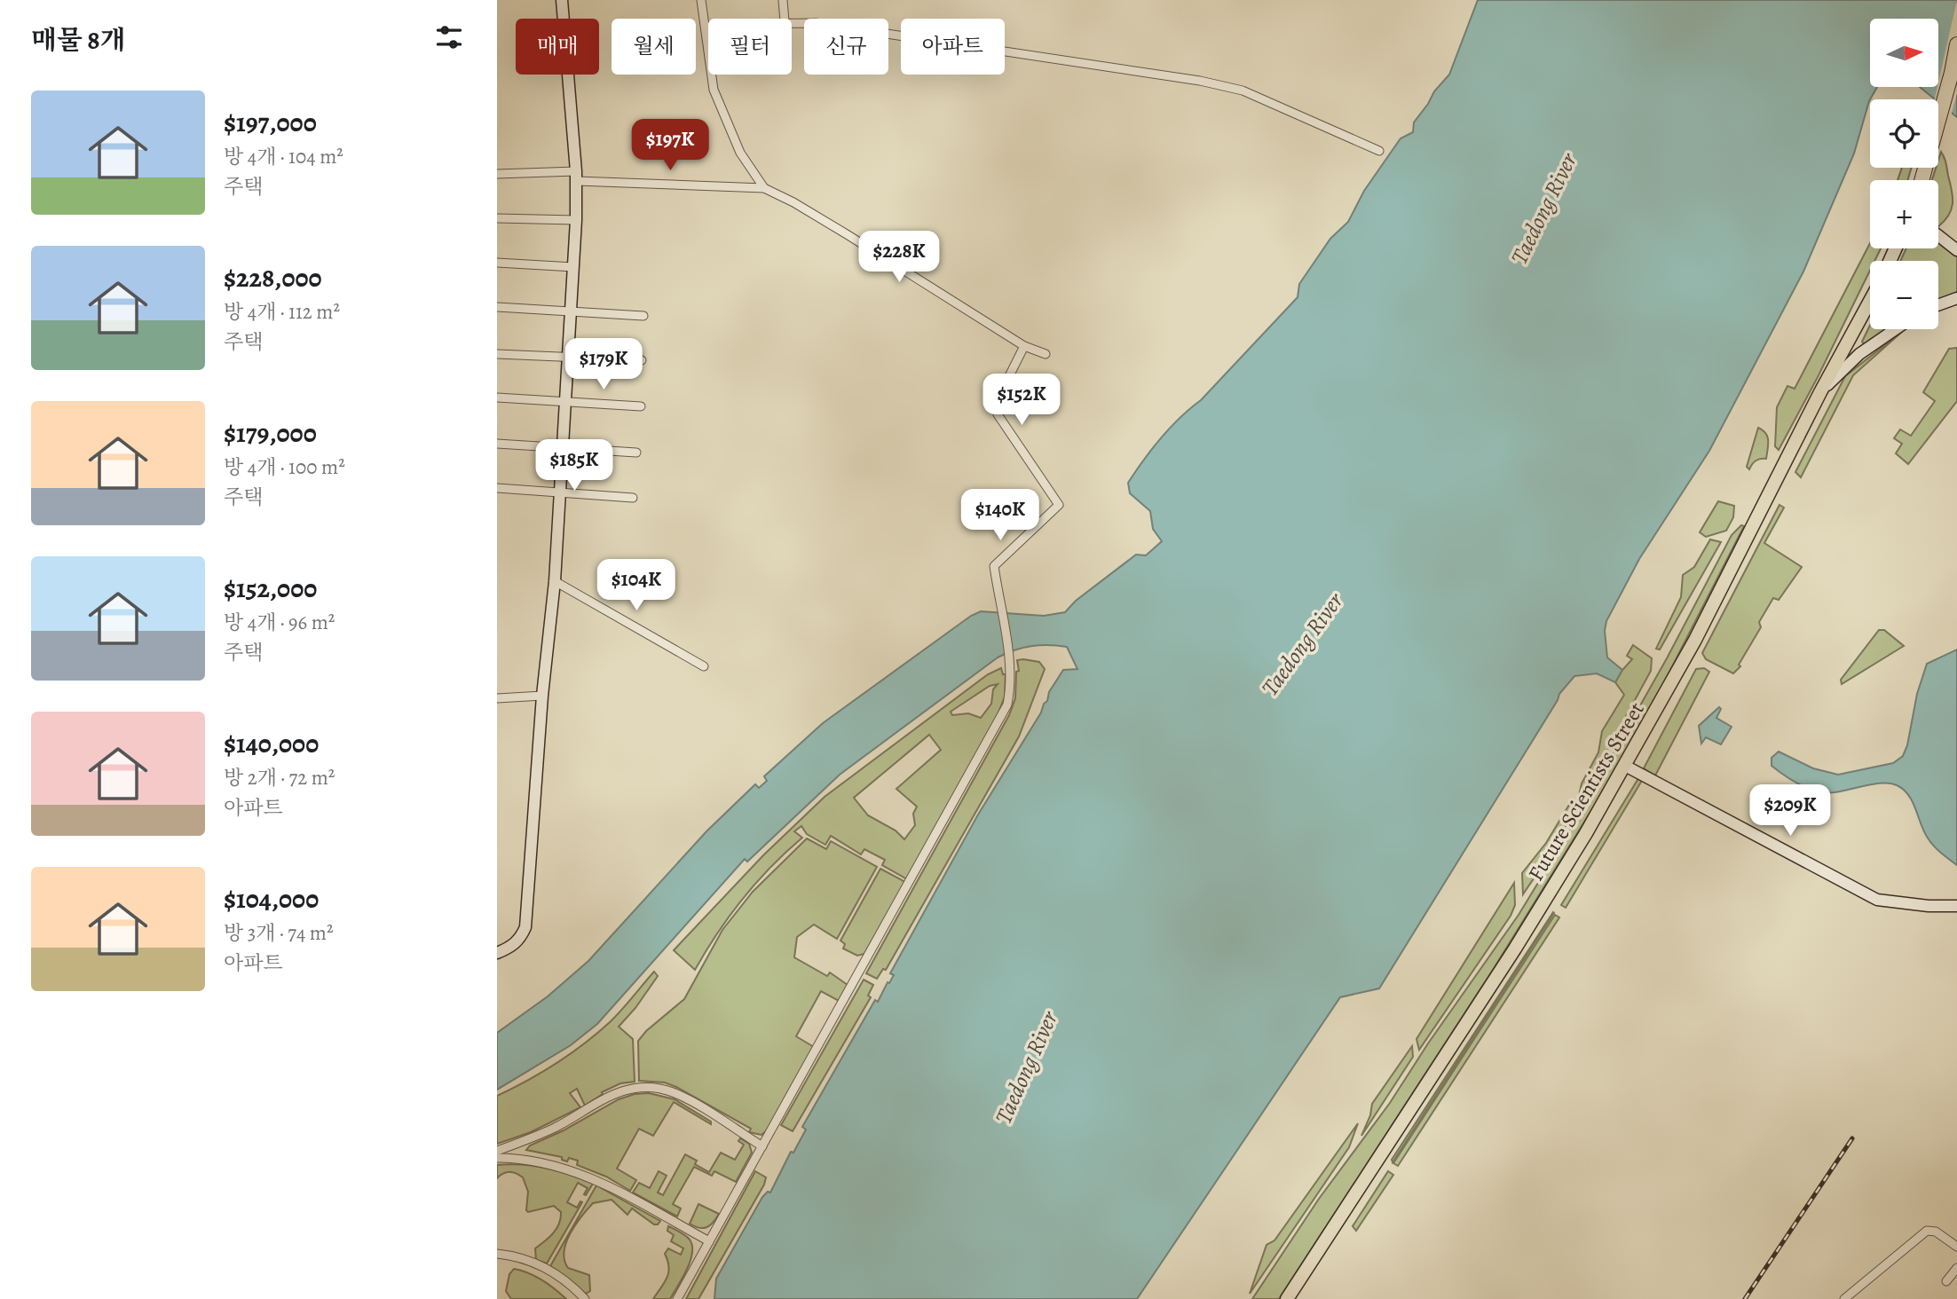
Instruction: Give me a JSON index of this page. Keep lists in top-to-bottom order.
{
  "streets": {
    "main road": ["Future Scientists Street"]
  },
  "water": ["Taedong River"],
  "north": "right",
  "page": {
    "heading": "매물 8개",
    "map_buttons": ["+", "−"],
    "chip": [
      "매매",
      "월세",
      "필터",
      "신규",
      "아파트"
    ],
    "list": [
      {
        "name": "$197,000",
        "note": "방 4개 · 104 m² · 주택"
      },
      {
        "name": "$228,000",
        "note": "방 4개 · 112 m² · 주택"
      },
      {
        "name": "$179,000",
        "note": "방 4개 · 100 m² · 주택"
      },
      {
        "name": "$152,000",
        "note": "방 4개 · 96 m² · 주택"
      },
      {
        "name": "$140,000",
        "note": "방 2개 · 72 m² · 아파트"
      },
      {
        "name": "$104,000",
        "note": "방 3개 · 74 m² · 아파트"
      }
    ],
    "price": [
      "$197K",
      "$228K",
      "$179K",
      "$152K",
      "$185K",
      "$140K",
      "$104K",
      "$209K"
    ]
  }
}
